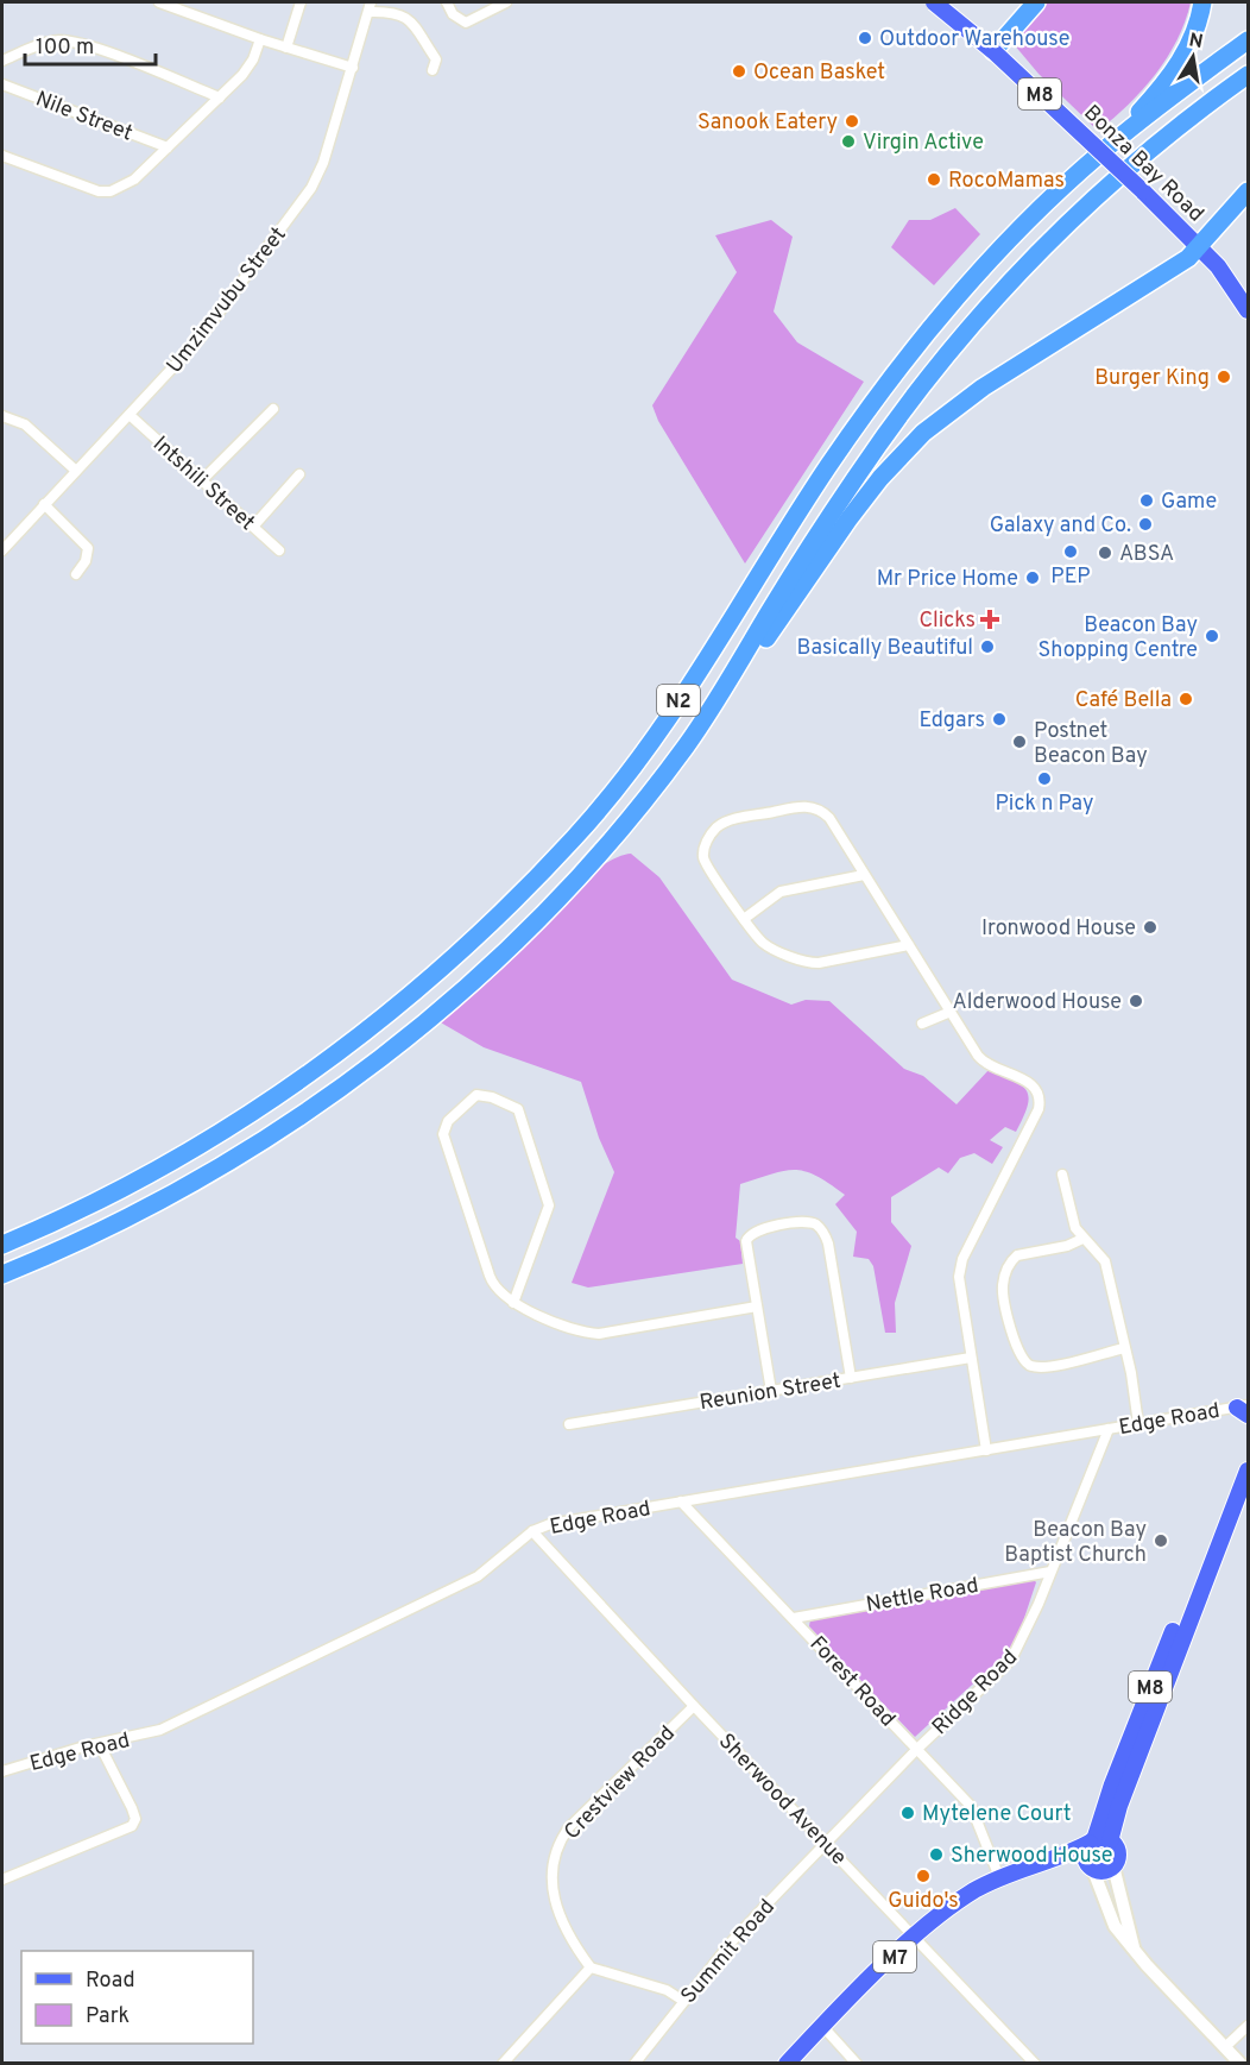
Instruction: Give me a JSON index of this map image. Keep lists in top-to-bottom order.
{
  "streets": {
    "highway": ["N2"],
    "main road": ["M8", "Bonza Bay Road", "M7"],
    "street": [
      "Nile Street",
      "Umzimvubu Street",
      "Intshili Street",
      "Reunion Street",
      "Edge Road",
      "Nettle Road",
      "Forest Road",
      "Ridge Road",
      "Crestview Road",
      "Sherwood Avenue",
      "Summit Road"
    ]
  },
  "crossings": [
    ["Umzimvubu Street", "Intshili Street"],
    ["Edge Road", "Forest Road"],
    ["Edge Road", "Ridge Road"],
    ["Edge Road", "Sherwood Avenue"],
    ["Nettle Road", "Forest Road"],
    ["Nettle Road", "Ridge Road"],
    ["Forest Road", "Ridge Road"],
    ["Forest Road", "M7"],
    ["Ridge Road", "Sherwood Avenue"],
    ["Ridge Road", "Summit Road"],
    ["Crestview Road", "Sherwood Avenue"],
    ["Sherwood Avenue", "Summit Road"],
    ["Sherwood Avenue", "M7"]
  ],
  "places": {
    "other": [
      "Outdoor Warehouse",
      "Ocean Basket",
      "Sanook Eatery",
      "Virgin Active",
      "RocoMamas",
      "Burger King",
      "Game",
      "Galaxy and Co.",
      "PEP",
      "ABSA",
      "Mr Price Home",
      "Beacon Bay Shopping Centre",
      "Basically Beautiful",
      "Café Bella",
      "Edgars",
      "Postnet Beacon Bay",
      "Pick n Pay",
      "Ironwood House",
      "Alderwood House",
      "Beacon Bay Baptist Church",
      "Mytelene Court",
      "Sherwood House",
      "Guido's"
    ],
    "health": ["Clicks"]
  },
  "legend": ["Road", "Park"],
  "scale_bar": "100 m",
  "north": "top"
}
